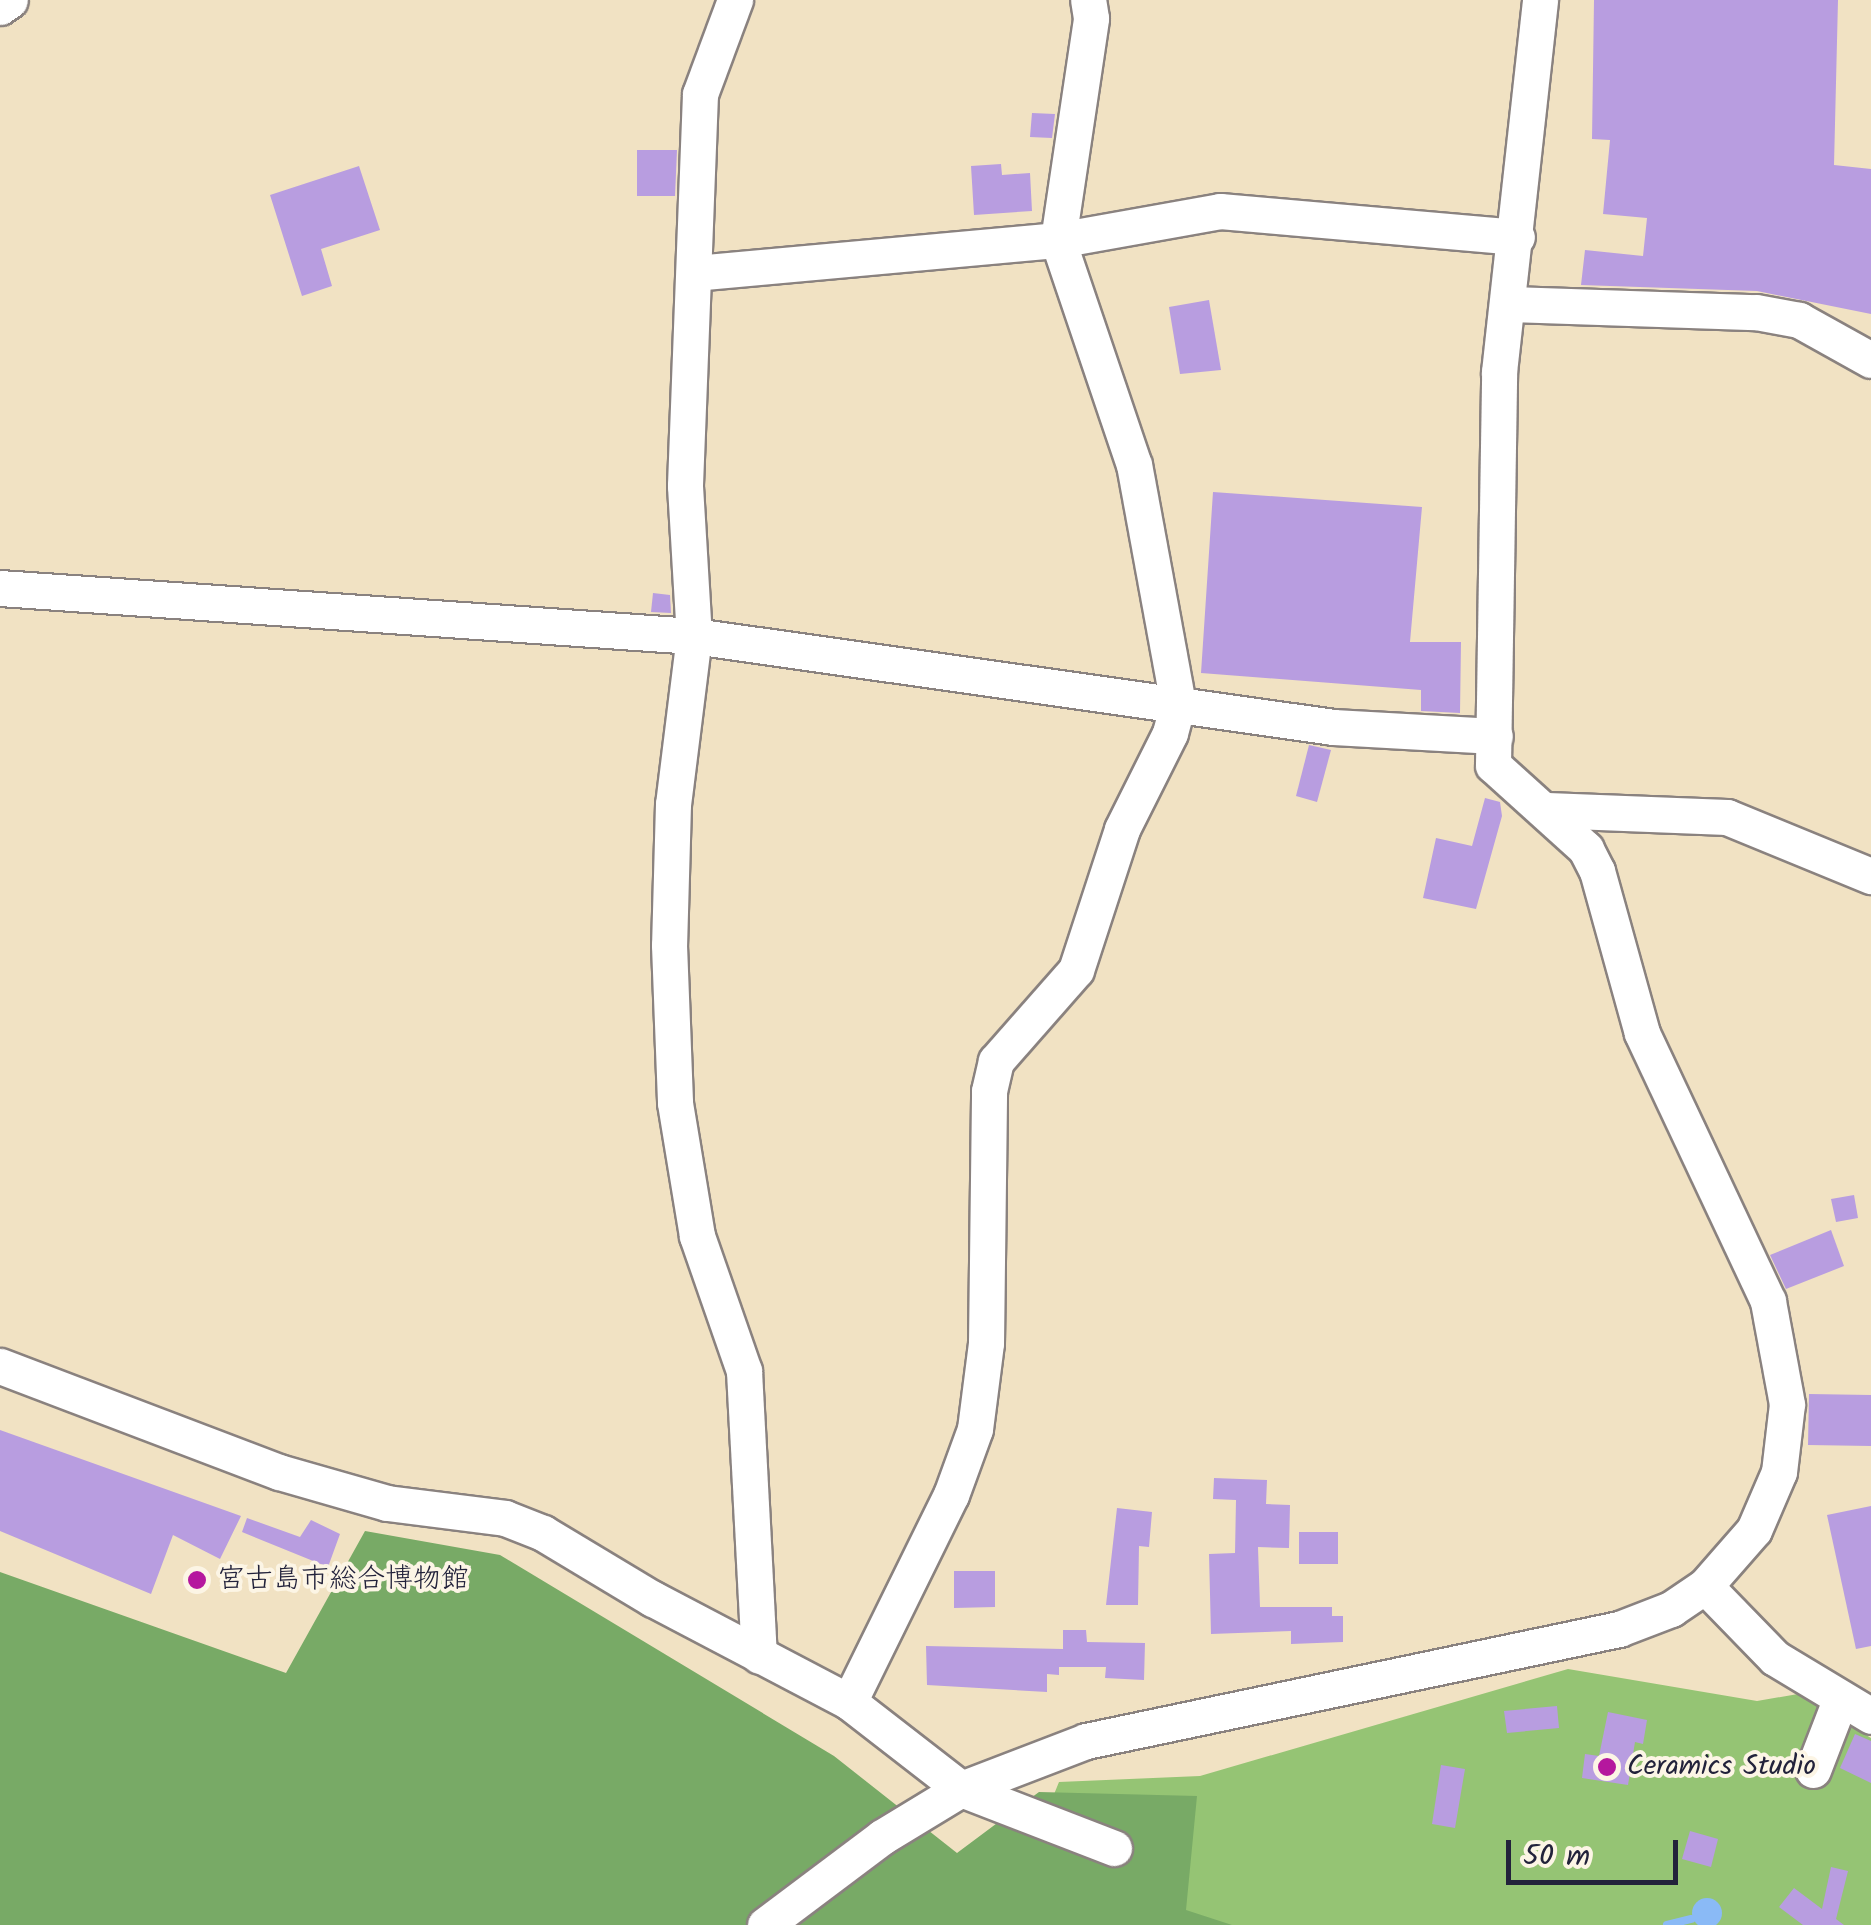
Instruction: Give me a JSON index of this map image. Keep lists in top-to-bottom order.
{
  "places": ["宮古島市総合博物館", "Ceramics Studio"],
  "scale_bar": "50 m"
}
